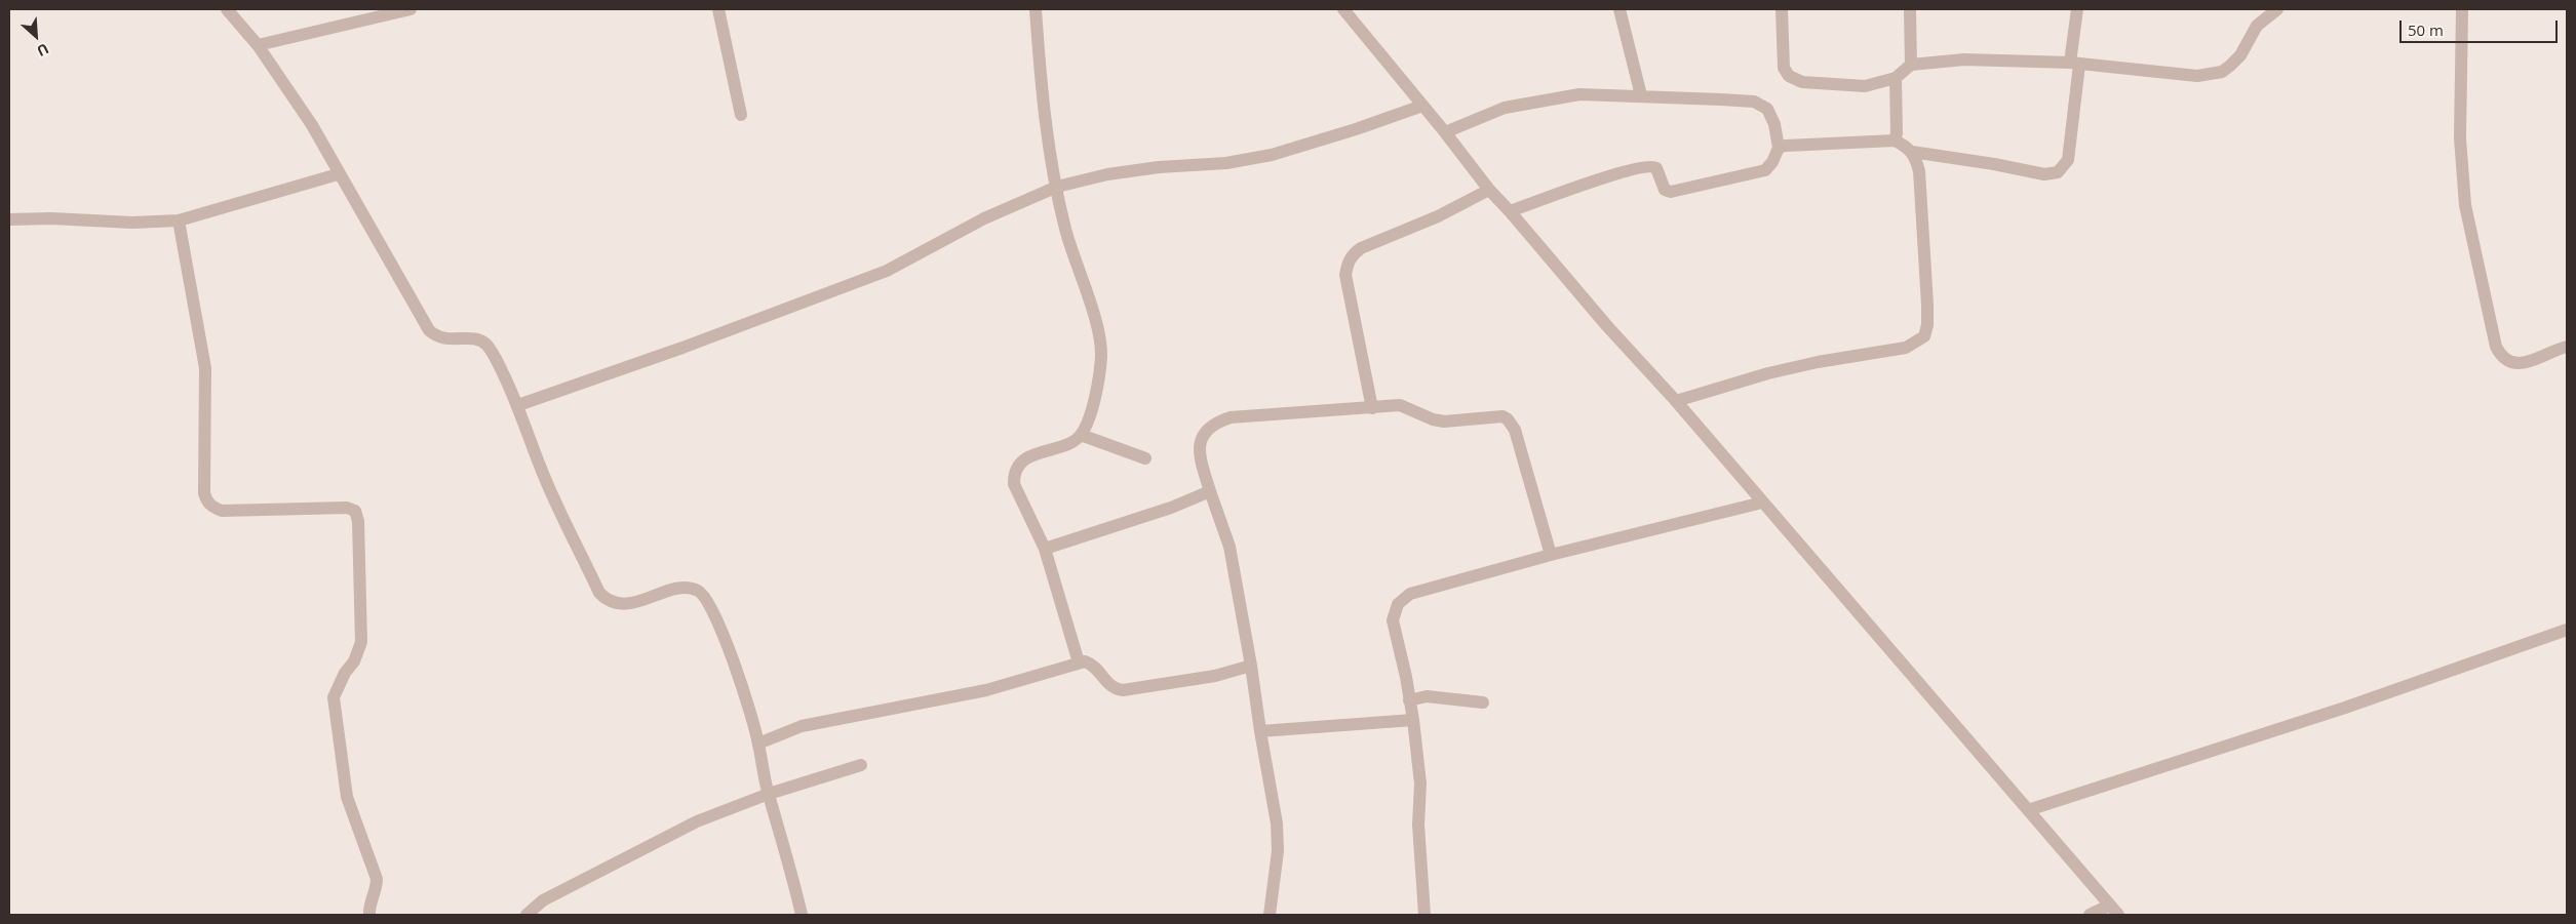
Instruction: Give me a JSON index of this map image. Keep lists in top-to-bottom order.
{
  "scale_bar": "50 m",
  "north": "bottom right"
}
